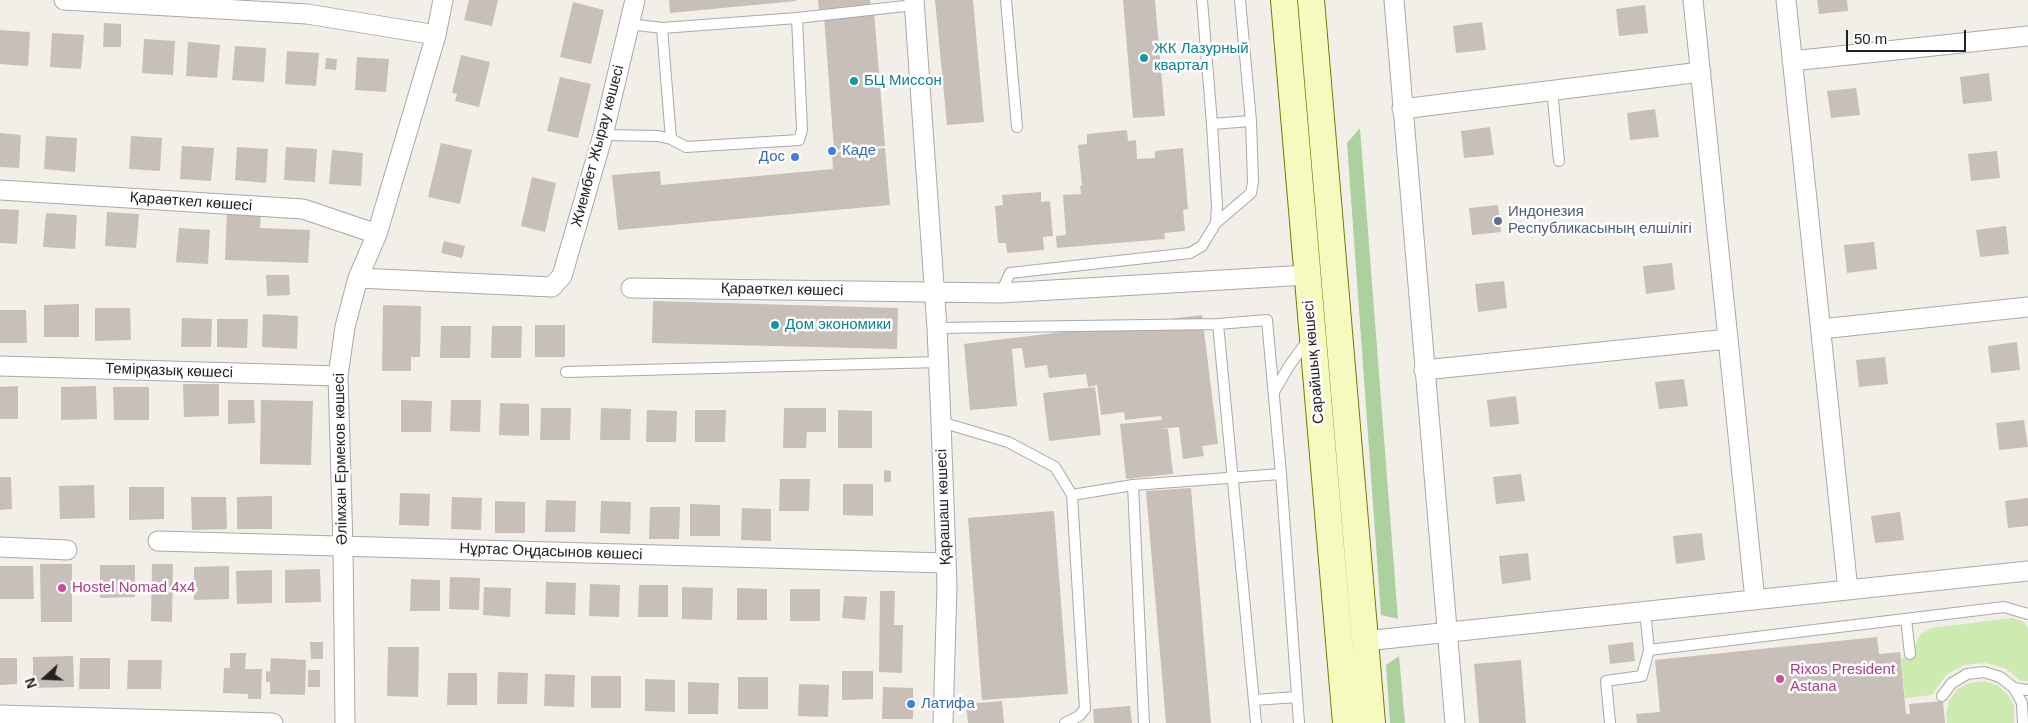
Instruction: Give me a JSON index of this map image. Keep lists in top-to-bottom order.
{
  "streets": {
    "main road": ["Сарайшық көшесі"],
    "street": [
      "Жиембет Жырау көшесі",
      "Қараөткел көшесі",
      "Темірқазық көшесі",
      "Әлімхан Ермеков көшесі",
      "Қарашаш көшесі",
      "Нұртас Оңдасынов көшесі"
    ]
  },
  "crossings": [
    ["Жиембет Жырау көшесі", "Әлімхан Ермеков көшесі"],
    ["Қараөткел көшесі", "Сарайшық көшесі"],
    ["Қараөткел көшесі", "Әлімхан Ермеков көшесі"],
    ["Қараөткел көшесі", "Қарашаш көшесі"],
    ["Темірқазық көшесі", "Әлімхан Ермеков көшесі"],
    ["Әлімхан Ермеков көшесі", "Нұртас Оңдасынов көшесі"],
    ["Қарашаш көшесі", "Нұртас Оңдасынов көшесі"]
  ],
  "places": [
    "ЖК Лазурный квартал",
    "БЦ Миссон",
    "Каде",
    "Дос",
    "Индонезия Республикасының елшілігі",
    "Дом экономики",
    "Hostel Nomad 4x4",
    "Rixos President Astana",
    "Латифа"
  ],
  "scale_bar": "50 m",
  "north": "left"
}
